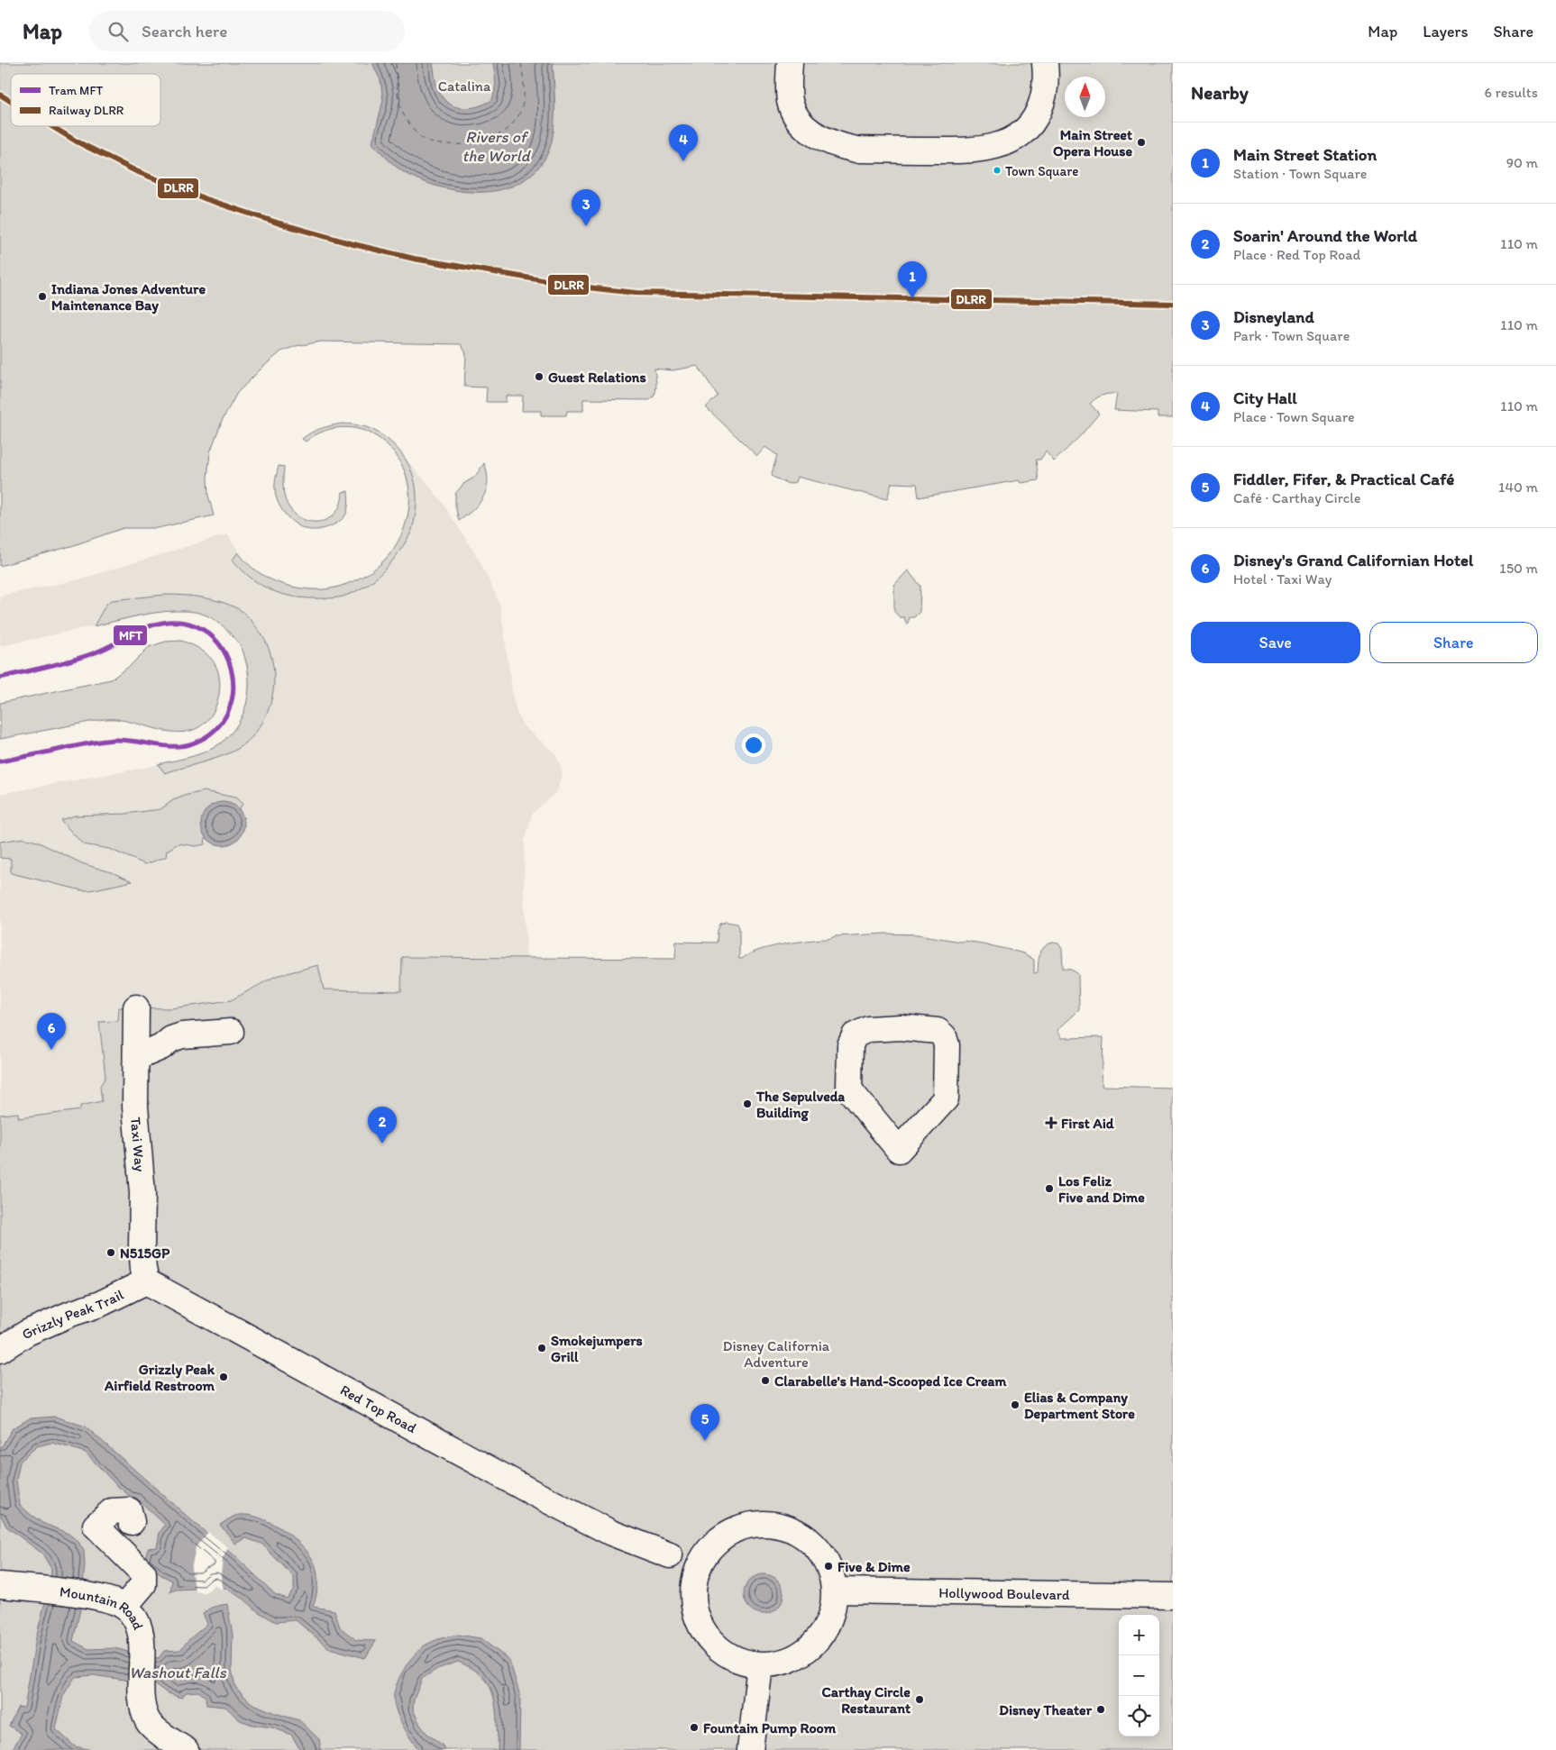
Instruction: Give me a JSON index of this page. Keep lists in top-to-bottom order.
{
  "streets": {
    "street": [
      "Taxi Way",
      "Grizzly Peak Trail",
      "Red Top Road",
      "Hollywood Boulevard",
      "Mountain Road"
    ]
  },
  "crossings": [
    ["Taxi Way", "Grizzly Peak Trail"],
    ["Taxi Way", "Red Top Road"],
    ["Grizzly Peak Trail", "Red Top Road"]
  ],
  "water": ["Rivers of the World", "Washout Falls"],
  "parks": ["Catalina", "Disney California Adventure"],
  "places": {
    "other": [
      "Main Street Opera House",
      "Town Square",
      "Indiana Jones Adventure Maintenance Bay",
      "Guest Relations",
      "The Sepulveda Building",
      "Los Feliz Five and Dime",
      "N515GP",
      "Smokejumpers Grill",
      "Grizzly Peak Airfield Restroom",
      "Clarabelle's Hand-Scooped Ice Cream",
      "Elias & Company Department Store",
      "Five & Dime",
      "Carthay Circle Restaurant",
      "Disney Theater",
      "Fountain Pump Room"
    ],
    "health": ["First Aid"]
  },
  "lines": ["rail line DLRR", "tram line MFT"],
  "legend": ["Tram MFT", "Railway DLRR"],
  "north": "top",
  "page": {
    "header": "Map",
    "search": "Search here",
    "nav": ["Map", "Layers", "Share"],
    "heading": ["Nearby", "6 results"],
    "list": [
      {
        "mark": "1",
        "name": "Main Street Station",
        "note": "Station · Town Square",
        "value": "90 m"
      },
      {
        "mark": "2",
        "name": "Soarin' Around the World",
        "note": "Place · Red Top Road",
        "value": "110 m"
      },
      {
        "mark": "3",
        "name": "Disneyland",
        "note": "Park · Town Square",
        "value": "110 m"
      },
      {
        "mark": "4",
        "name": "City Hall",
        "note": "Place · Town Square",
        "value": "110 m"
      },
      {
        "mark": "5",
        "name": "Fiddler, Fifer, & Practical Café",
        "note": "Café · Carthay Circle",
        "value": "140 m"
      },
      {
        "mark": "6",
        "name": "Disney's Grand Californian Hotel",
        "note": "Hotel · Taxi Way",
        "value": "150 m"
      }
    ],
    "pins": [
      "4",
      "3",
      "1",
      "6",
      "2",
      "5"
    ],
    "buttons": ["Save", "Share"],
    "map_buttons": ["+", "−"]
  }
}
